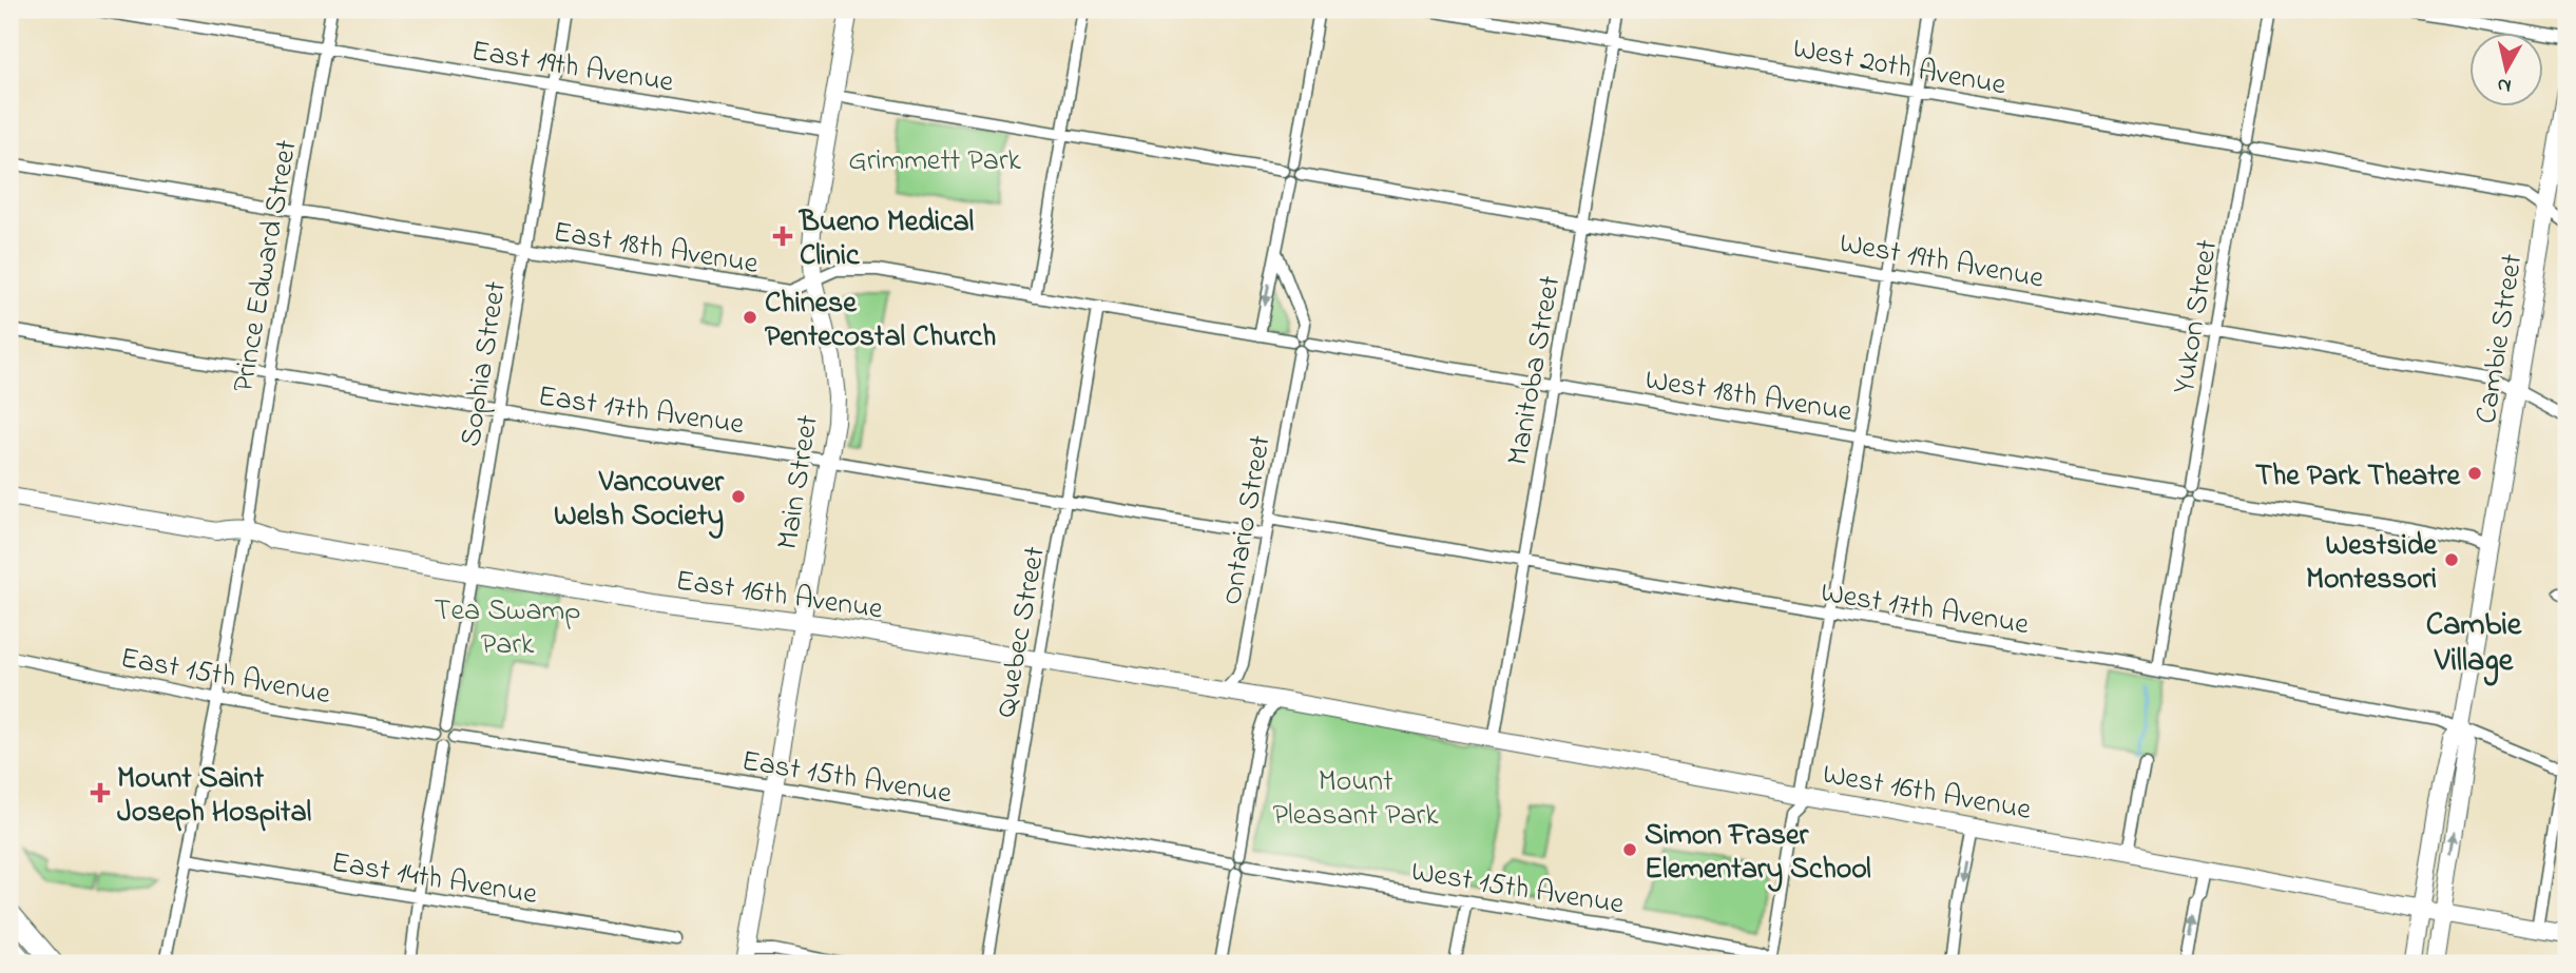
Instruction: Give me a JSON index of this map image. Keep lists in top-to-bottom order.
{
  "streets": {
    "street": [
      "East 19th Avenue",
      "West 20th Avenue",
      "East 18th Avenue",
      "West 19th Avenue",
      "Prince Edward Street",
      "Yukon Street",
      "Cambie Street",
      "Sophia Street",
      "Manitoba Street",
      "West 18th Avenue",
      "East 17th Avenue",
      "Main Street",
      "Ontario Street",
      "East 16th Avenue",
      "West 17th Avenue",
      "Quebec Street",
      "East 15th Avenue",
      "West 16th Avenue",
      "East 14th Avenue",
      "West 15th Avenue"
    ]
  },
  "crossings": [
    ["East 19th Avenue", "Prince Edward Street"],
    ["East 19th Avenue", "Sophia Street"],
    ["East 19th Avenue", "Main Street"],
    ["West 20th Avenue", "Yukon Street"],
    ["West 20th Avenue", "Cambie Street"],
    ["West 20th Avenue", "Manitoba Street"],
    ["East 18th Avenue", "Prince Edward Street"],
    ["East 18th Avenue", "Sophia Street"],
    ["East 18th Avenue", "West 18th Avenue"],
    ["East 18th Avenue", "Main Street"],
    ["East 18th Avenue", "Ontario Street"],
    ["East 18th Avenue", "Quebec Street"],
    ["West 19th Avenue", "Yukon Street"],
    ["West 19th Avenue", "Cambie Street"],
    ["West 19th Avenue", "Manitoba Street"],
    ["Prince Edward Street", "East 17th Avenue"],
    ["Prince Edward Street", "East 16th Avenue"],
    ["Prince Edward Street", "East 15th Avenue"],
    ["Prince Edward Street", "East 14th Avenue"],
    ["Yukon Street", "West 18th Avenue"],
    ["Yukon Street", "West 17th Avenue"],
    ["Cambie Street", "West 18th Avenue"],
    ["Cambie Street", "West 17th Avenue"],
    ["Cambie Street", "West 16th Avenue"],
    ["Sophia Street", "East 17th Avenue"],
    ["Sophia Street", "East 16th Avenue"],
    ["Sophia Street", "East 15th Avenue"],
    ["Manitoba Street", "West 18th Avenue"],
    ["Manitoba Street", "West 17th Avenue"],
    ["Manitoba Street", "West 16th Avenue"],
    ["West 18th Avenue", "Ontario Street"],
    ["East 17th Avenue", "Main Street"],
    ["East 17th Avenue", "Ontario Street"],
    ["East 17th Avenue", "Quebec Street"],
    ["Main Street", "East 16th Avenue"],
    ["Main Street", "East 15th Avenue"],
    ["Ontario Street", "East 16th Avenue"],
    ["Ontario Street", "West 17th Avenue"],
    ["East 16th Avenue", "Quebec Street"],
    ["East 16th Avenue", "West 16th Avenue"],
    ["Quebec Street", "East 15th Avenue"],
    ["East 15th Avenue", "West 15th Avenue"]
  ],
  "districts": ["Cambie Village"],
  "parks": ["Grimmett Park", "Tea Swamp Park", "Mount Pleasant Park"],
  "places": {
    "health": ["Bueno Medical Clinic", "Mount Saint Joseph Hospital"],
    "other": [
      "Chinese Pentecostal Church",
      "The Park Theatre",
      "Vancouver Welsh Society",
      "Westside Montessori",
      "Simon Fraser Elementary School"
    ]
  },
  "north": "bottom"
}
